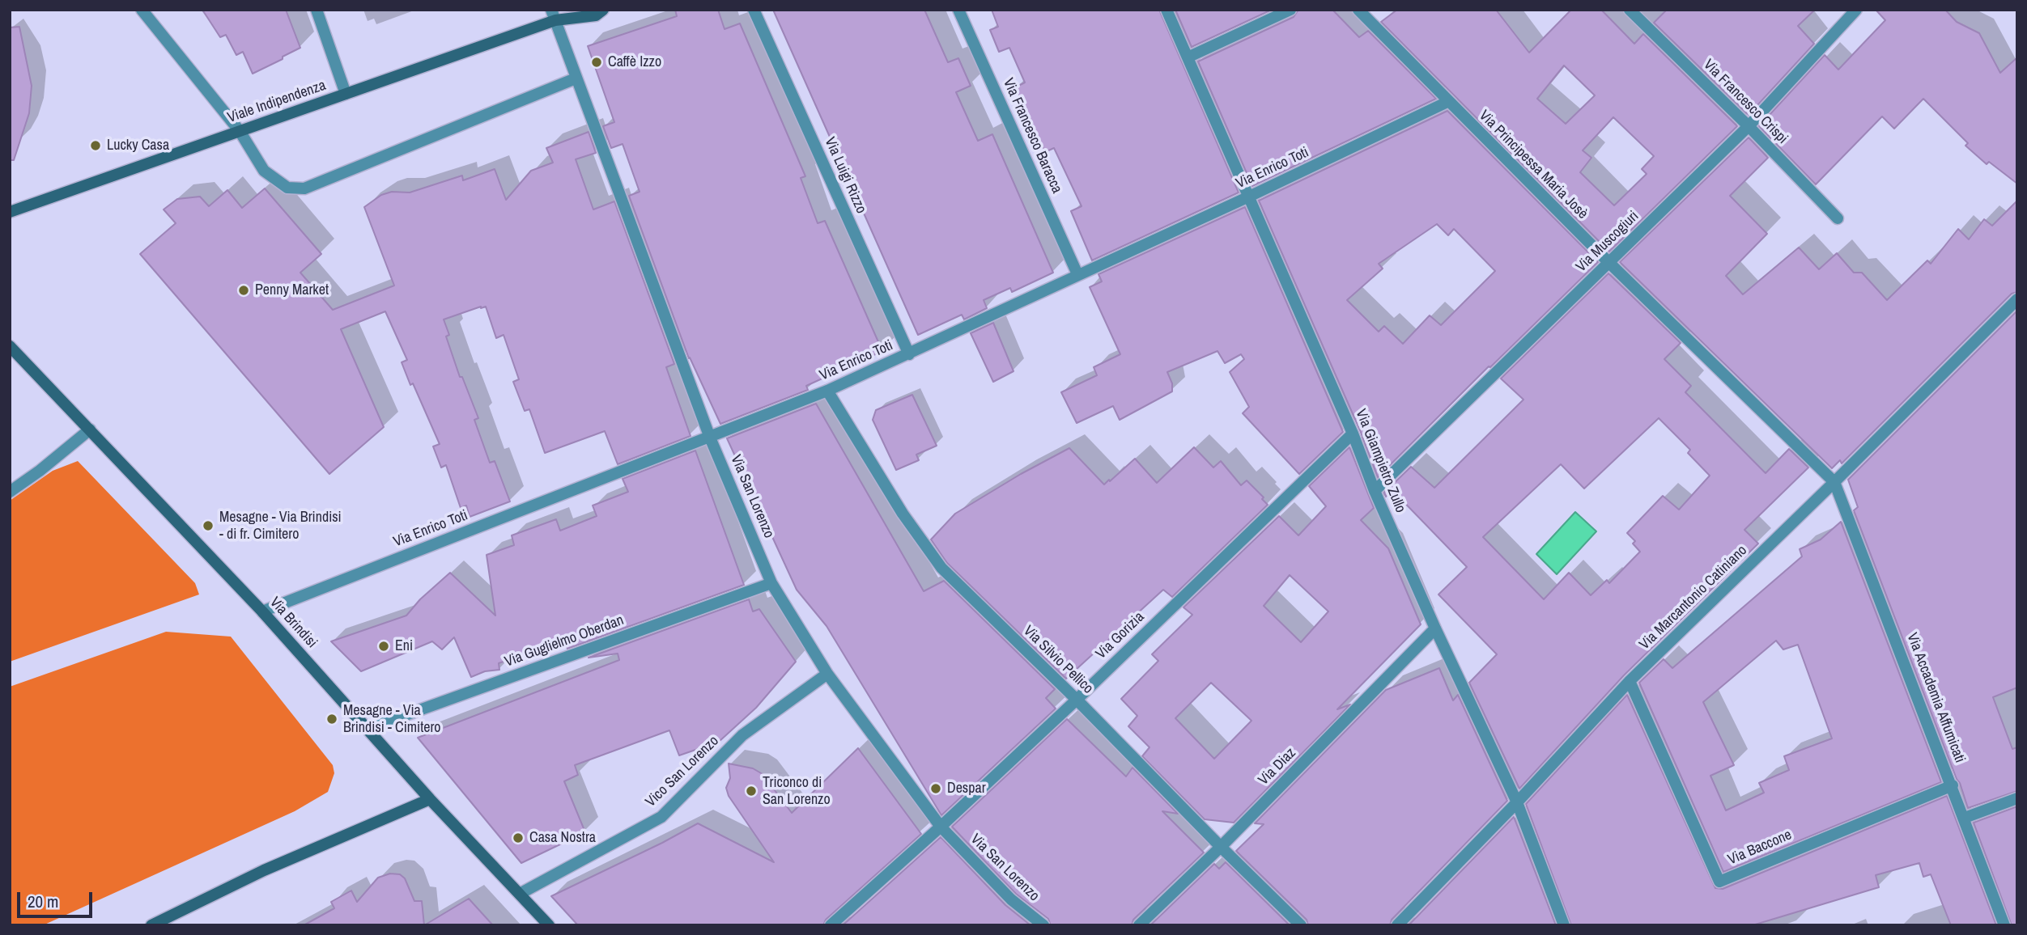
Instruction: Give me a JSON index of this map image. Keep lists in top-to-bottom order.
{
  "streets": {
    "main road": ["Viale Indipendenza", "Via Brindisi"],
    "street": [
      "Via Francesco Crispi",
      "Via Francesco Baracca",
      "Via Principessa Maria Josè",
      "Via Enrico Toti",
      "Via Luigi Rizzo",
      "Via Muscogiuri",
      "Via Giampietro Zullo",
      "Via San Lorenzo",
      "Via Marcantonio Catiniano",
      "Via Gorizia",
      "Via Guglielmo Oberdan",
      "Via Silvio Pellico",
      "Via Accademia Affumicati",
      "Via Diaz",
      "Vico San Lorenzo",
      "Via Baccone"
    ]
  },
  "crossings": [
    ["Viale Indipendenza", "Via San Lorenzo"],
    ["Via Francesco Crispi", "Via Muscogiuri"],
    ["Via Francesco Baracca", "Via Enrico Toti"],
    ["Via Principessa Maria Josè", "Via Enrico Toti"],
    ["Via Principessa Maria Josè", "Via Muscogiuri"],
    ["Via Principessa Maria Josè", "Via Marcantonio Catiniano"],
    ["Via Principessa Maria Josè", "Via Accademia Affumicati"],
    ["Via Enrico Toti", "Via Luigi Rizzo"],
    ["Via Enrico Toti", "Via Giampietro Zullo"],
    ["Via Enrico Toti", "Via San Lorenzo"],
    ["Via Enrico Toti", "Via Brindisi"],
    ["Via Enrico Toti", "Via Silvio Pellico"],
    ["Via Muscogiuri", "Via Giampietro Zullo"],
    ["Via Giampietro Zullo", "Via Marcantonio Catiniano"],
    ["Via Giampietro Zullo", "Via Gorizia"],
    ["Via Giampietro Zullo", "Via Diaz"],
    ["Via San Lorenzo", "Via Gorizia"],
    ["Via San Lorenzo", "Via Guglielmo Oberdan"],
    ["Via San Lorenzo", "Vico San Lorenzo"],
    ["Via Marcantonio Catiniano", "Via Accademia Affumicati"],
    ["Via Marcantonio Catiniano", "Via Baccone"],
    ["Via Brindisi", "Via Guglielmo Oberdan"],
    ["Via Brindisi", "Vico San Lorenzo"],
    ["Via Gorizia", "Via Silvio Pellico"],
    ["Via Silvio Pellico", "Via Diaz"],
    ["Via Accademia Affumicati", "Via Baccone"]
  ],
  "places": [
    "Caffè Izzo",
    "Lucky Casa",
    "Penny Market",
    "Mesagne - Via Brindisi - di fr. Cimitero",
    "Eni",
    "Mesagne - Via Brindisi - Cimitero",
    "Despar",
    "Triconco di San Lorenzo",
    "Casa Nostra"
  ],
  "scale_bar": "20 m"
}
